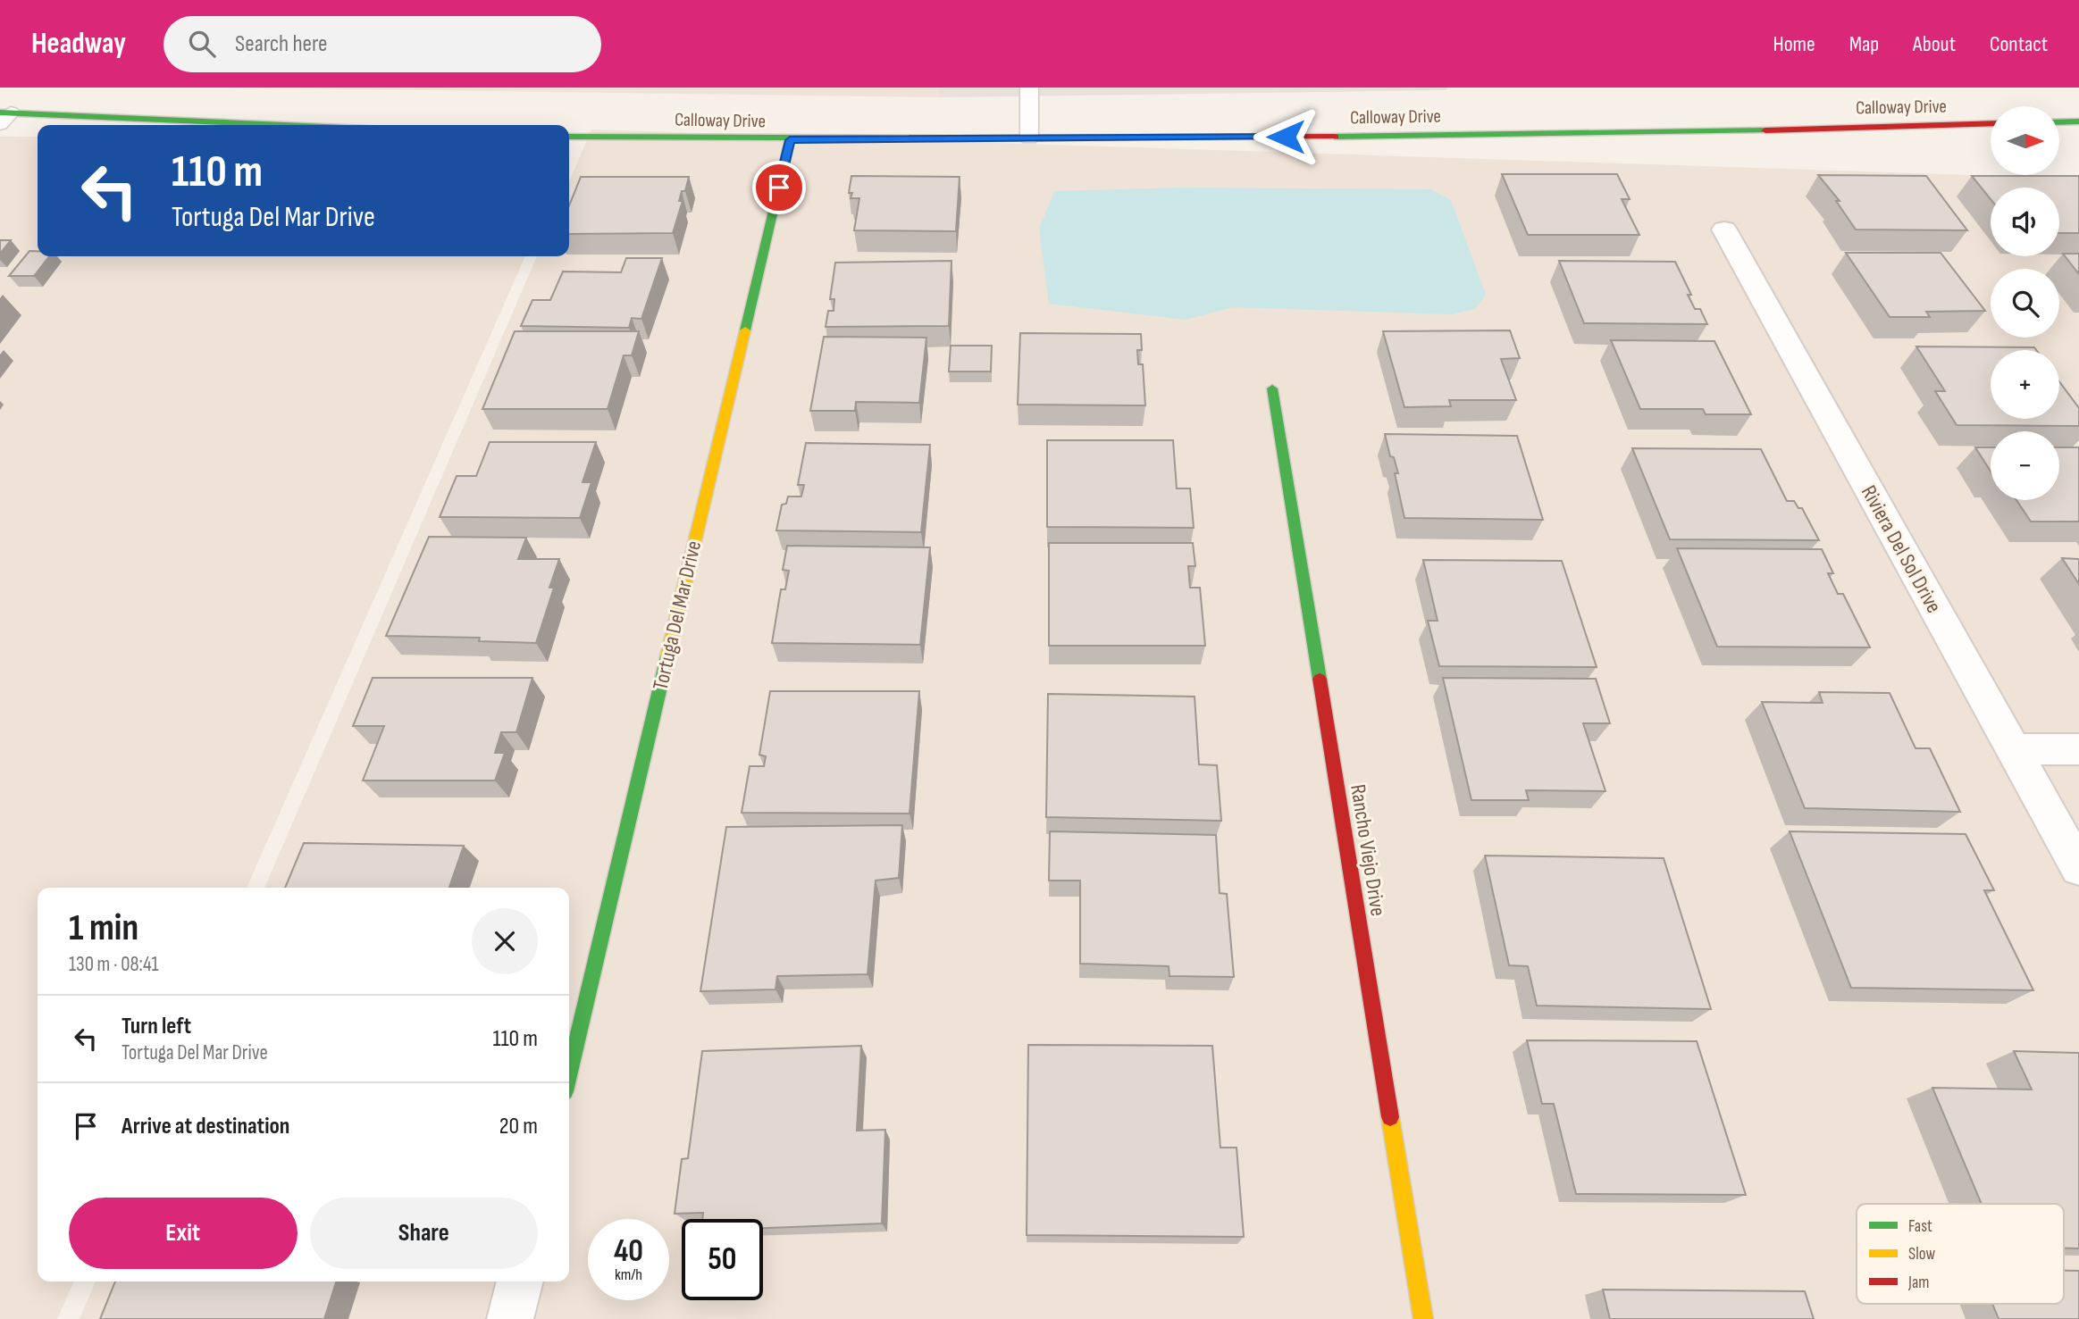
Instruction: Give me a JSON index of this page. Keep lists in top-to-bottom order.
{
  "streets": {
    "main road": ["Calloway Drive", "Tortuga Del Mar Drive", "Rancho Viejo Drive"],
    "street": ["Riviera Del Sol Drive"]
  },
  "crossings": [
    ["Calloway Drive", "Tortuga Del Mar Drive"]
  ],
  "legend": ["Fast", "Slow", "Jam"],
  "north": "right",
  "page": {
    "header": "Headway",
    "search": "Search here",
    "nav": [
      "Home",
      "Map",
      "About",
      "Contact"
    ],
    "map_buttons": ["+", "−"],
    "turn": ["110 m", "Tortuga Del Mar Drive"],
    "heading": ["1 min", "130 m · 08:41"],
    "list": [
      {
        "name": "Turn left",
        "note": "Tortuga Del Mar Drive",
        "value": "110 m"
      },
      {
        "name": "Arrive at destination",
        "value": "20 m"
      }
    ],
    "buttons": ["Exit", "Share"],
    "speed": "40 km/h",
    "limit": "50"
  }
}
